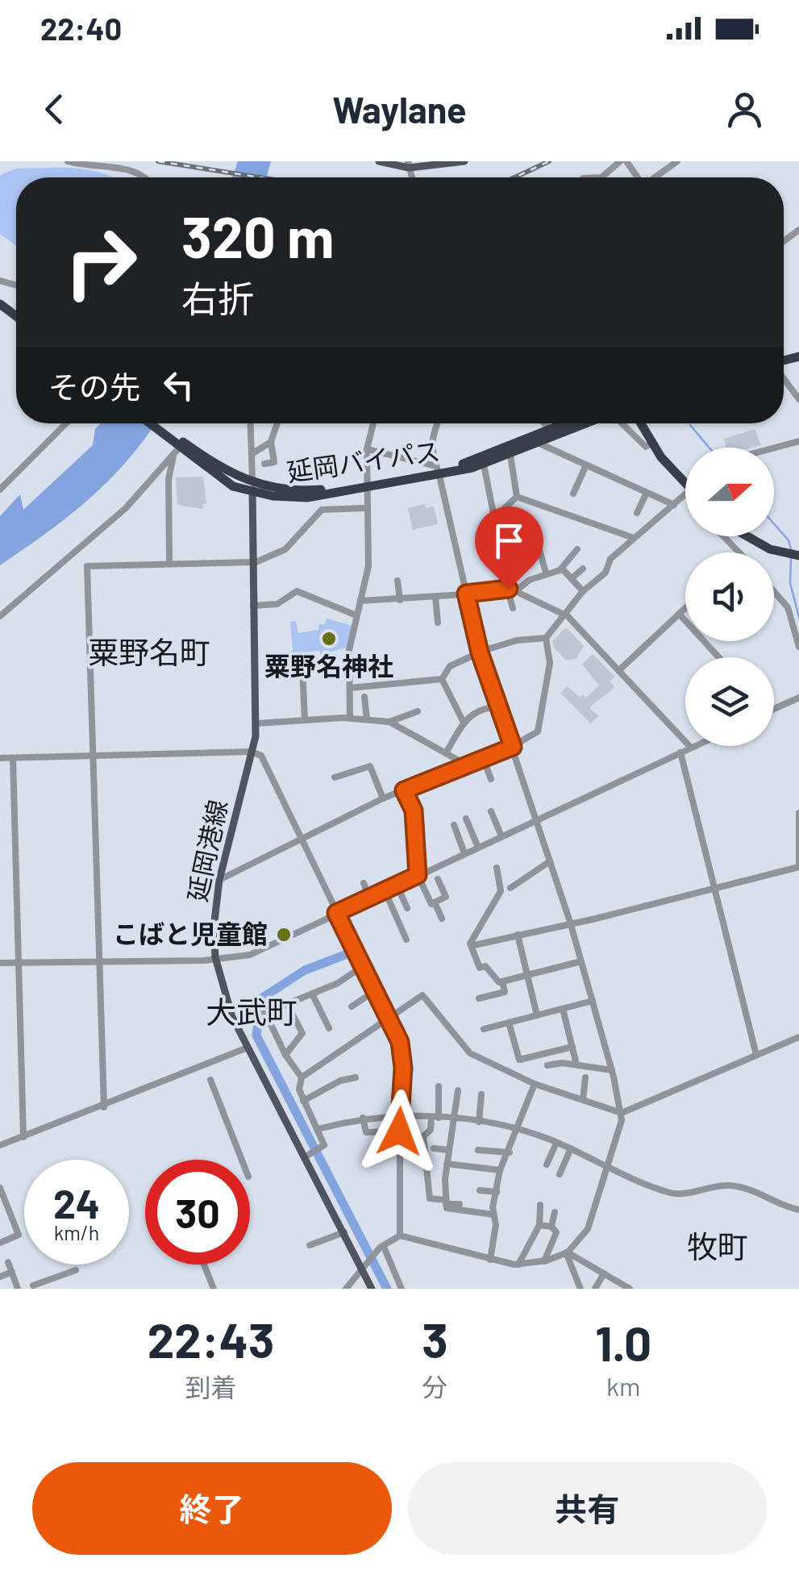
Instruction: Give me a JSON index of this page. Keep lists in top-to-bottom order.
{
  "streets": {
    "highway": ["延岡バイパス"],
    "main road": ["延岡港線"]
  },
  "crossings": [
    ["延岡バイパス", "延岡港線"]
  ],
  "districts": ["粟野名町", "大武町", "牧町"],
  "places": ["粟野名神社", "こばと児童館"],
  "north": "right",
  "page": {
    "status": "22:40",
    "header": "Waylane",
    "turn": ["320 m", "右折"],
    "then": "その先",
    "speed": "24 km/h",
    "limit": "30",
    "eta": [
      "22:43",
      "到着",
      "3",
      "分",
      "1.0",
      "km"
    ],
    "buttons": ["終了", "共有"]
  }
}
